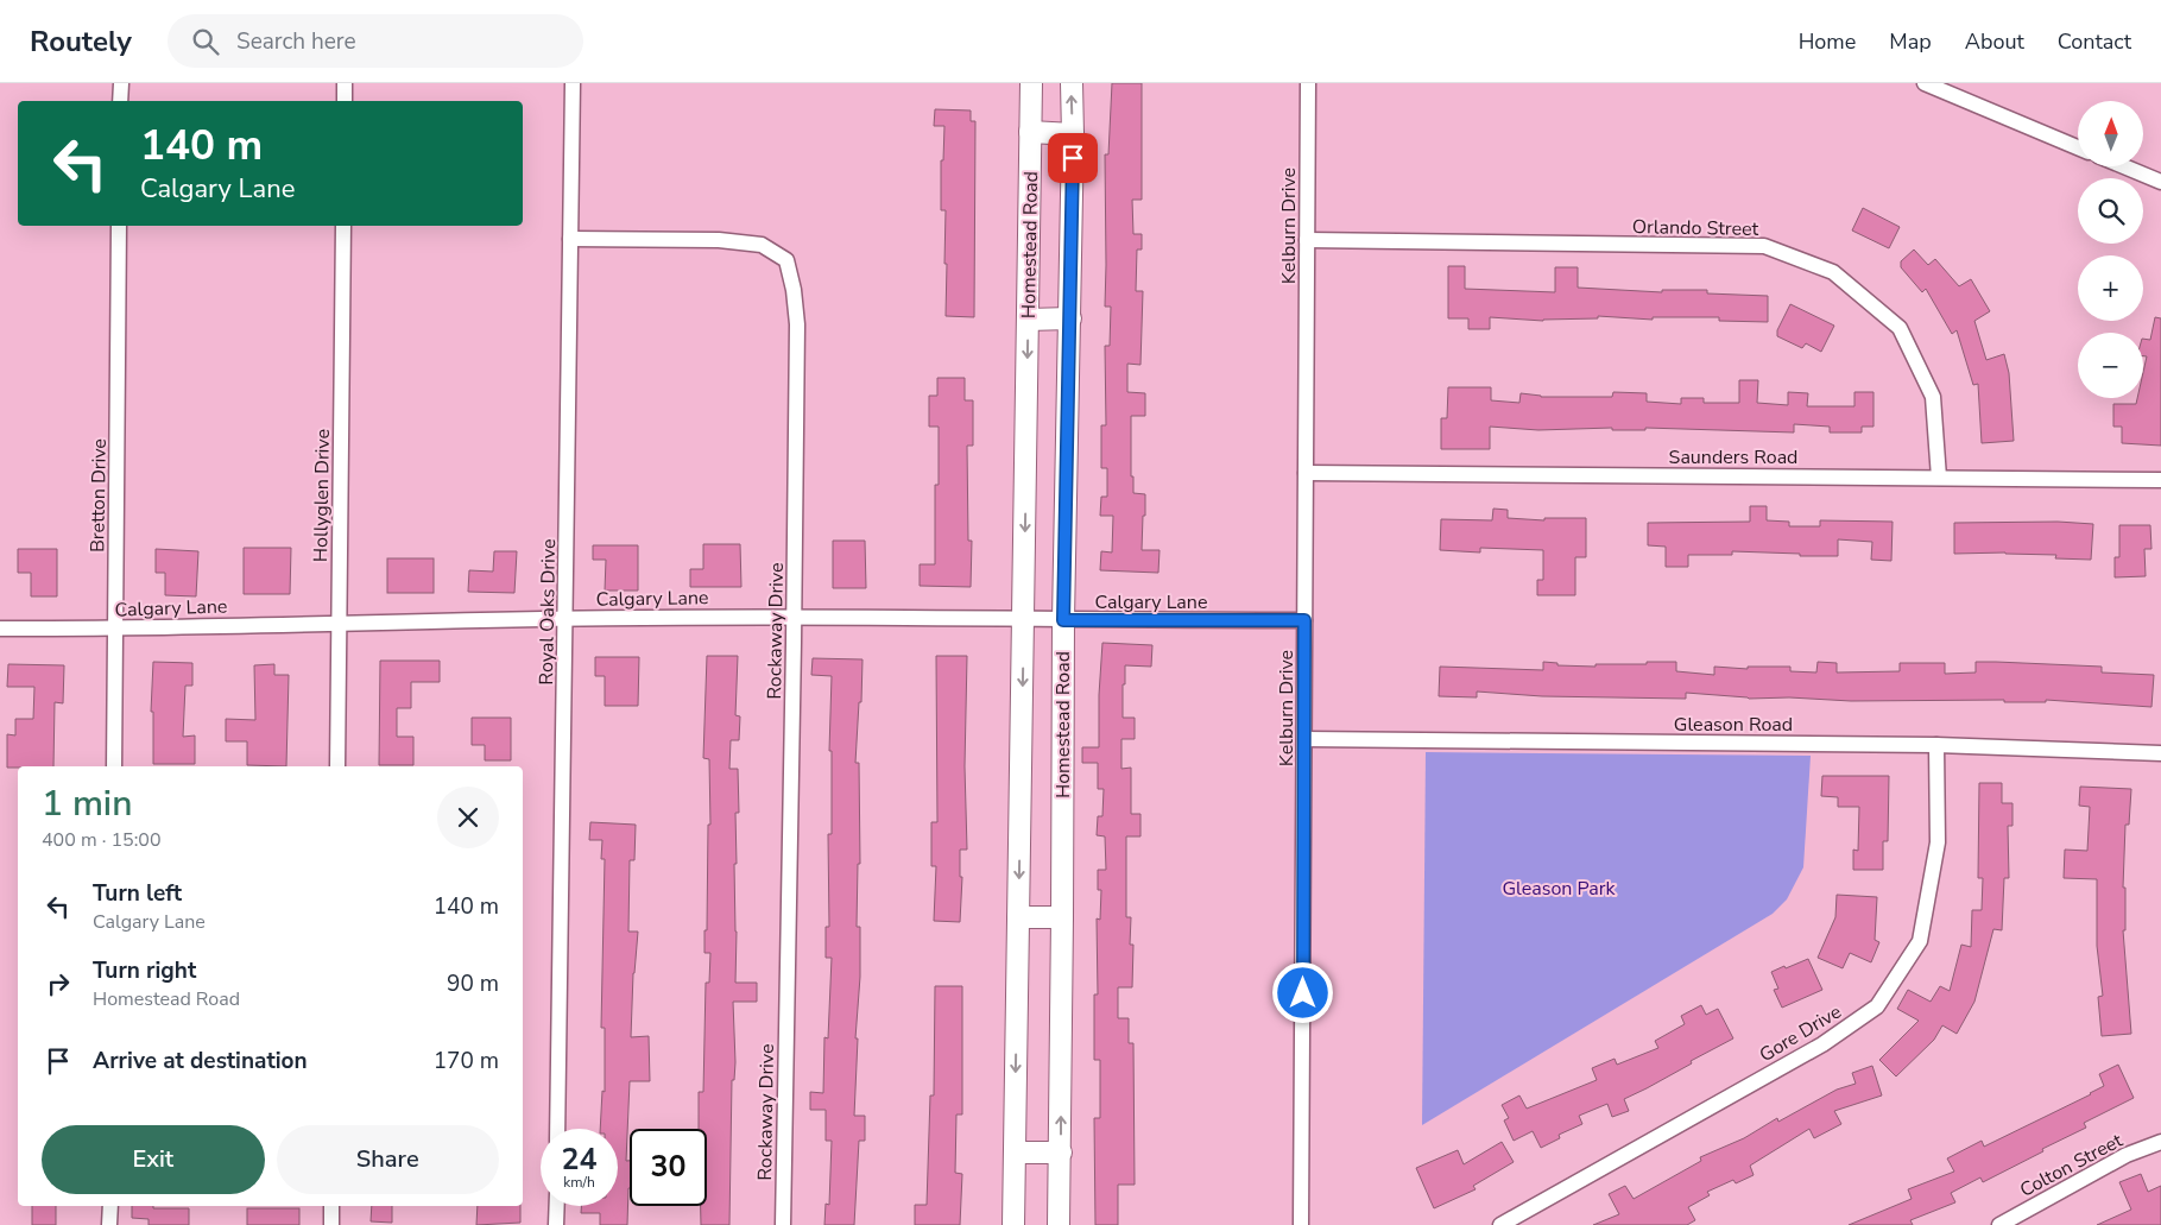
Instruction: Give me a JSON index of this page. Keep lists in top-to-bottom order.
{
  "streets": {
    "main road": ["Homestead Road"],
    "street": [
      "Kelburn Drive",
      "Orlando Street",
      "Saunders Road",
      "Bretton Drive",
      "Hollyglen Drive",
      "Calgary Lane",
      "Royal Oaks Drive",
      "Rockaway Drive",
      "Gleason Road",
      "Gore Drive",
      "Colton Street"
    ]
  },
  "crossings": [
    ["Kelburn Drive", "Orlando Street"],
    ["Kelburn Drive", "Saunders Road"],
    ["Kelburn Drive", "Calgary Lane"],
    ["Kelburn Drive", "Gleason Road"],
    ["Orlando Street", "Saunders Road"],
    ["Homestead Road", "Calgary Lane"],
    ["Bretton Drive", "Calgary Lane"],
    ["Hollyglen Drive", "Calgary Lane"],
    ["Calgary Lane", "Royal Oaks Drive"],
    ["Calgary Lane", "Rockaway Drive"],
    ["Royal Oaks Drive", "Rockaway Drive"],
    ["Gleason Road", "Gore Drive"]
  ],
  "parks": ["Gleason Park"],
  "north": "top",
  "page": {
    "header": "Routely",
    "search": "Search here",
    "nav": [
      "Home",
      "Map",
      "About",
      "Contact"
    ],
    "map_buttons": ["+", "−"],
    "turn": ["140 m", "Calgary Lane"],
    "heading": ["1 min", "400 m · 15:00"],
    "list": [
      {
        "name": "Turn left",
        "note": "Calgary Lane",
        "value": "140 m"
      },
      {
        "name": "Turn right",
        "note": "Homestead Road",
        "value": "90 m"
      },
      {
        "name": "Arrive at destination",
        "value": "170 m"
      }
    ],
    "buttons": ["Exit", "Share"],
    "speed": "24 km/h",
    "limit": "30"
  }
}
